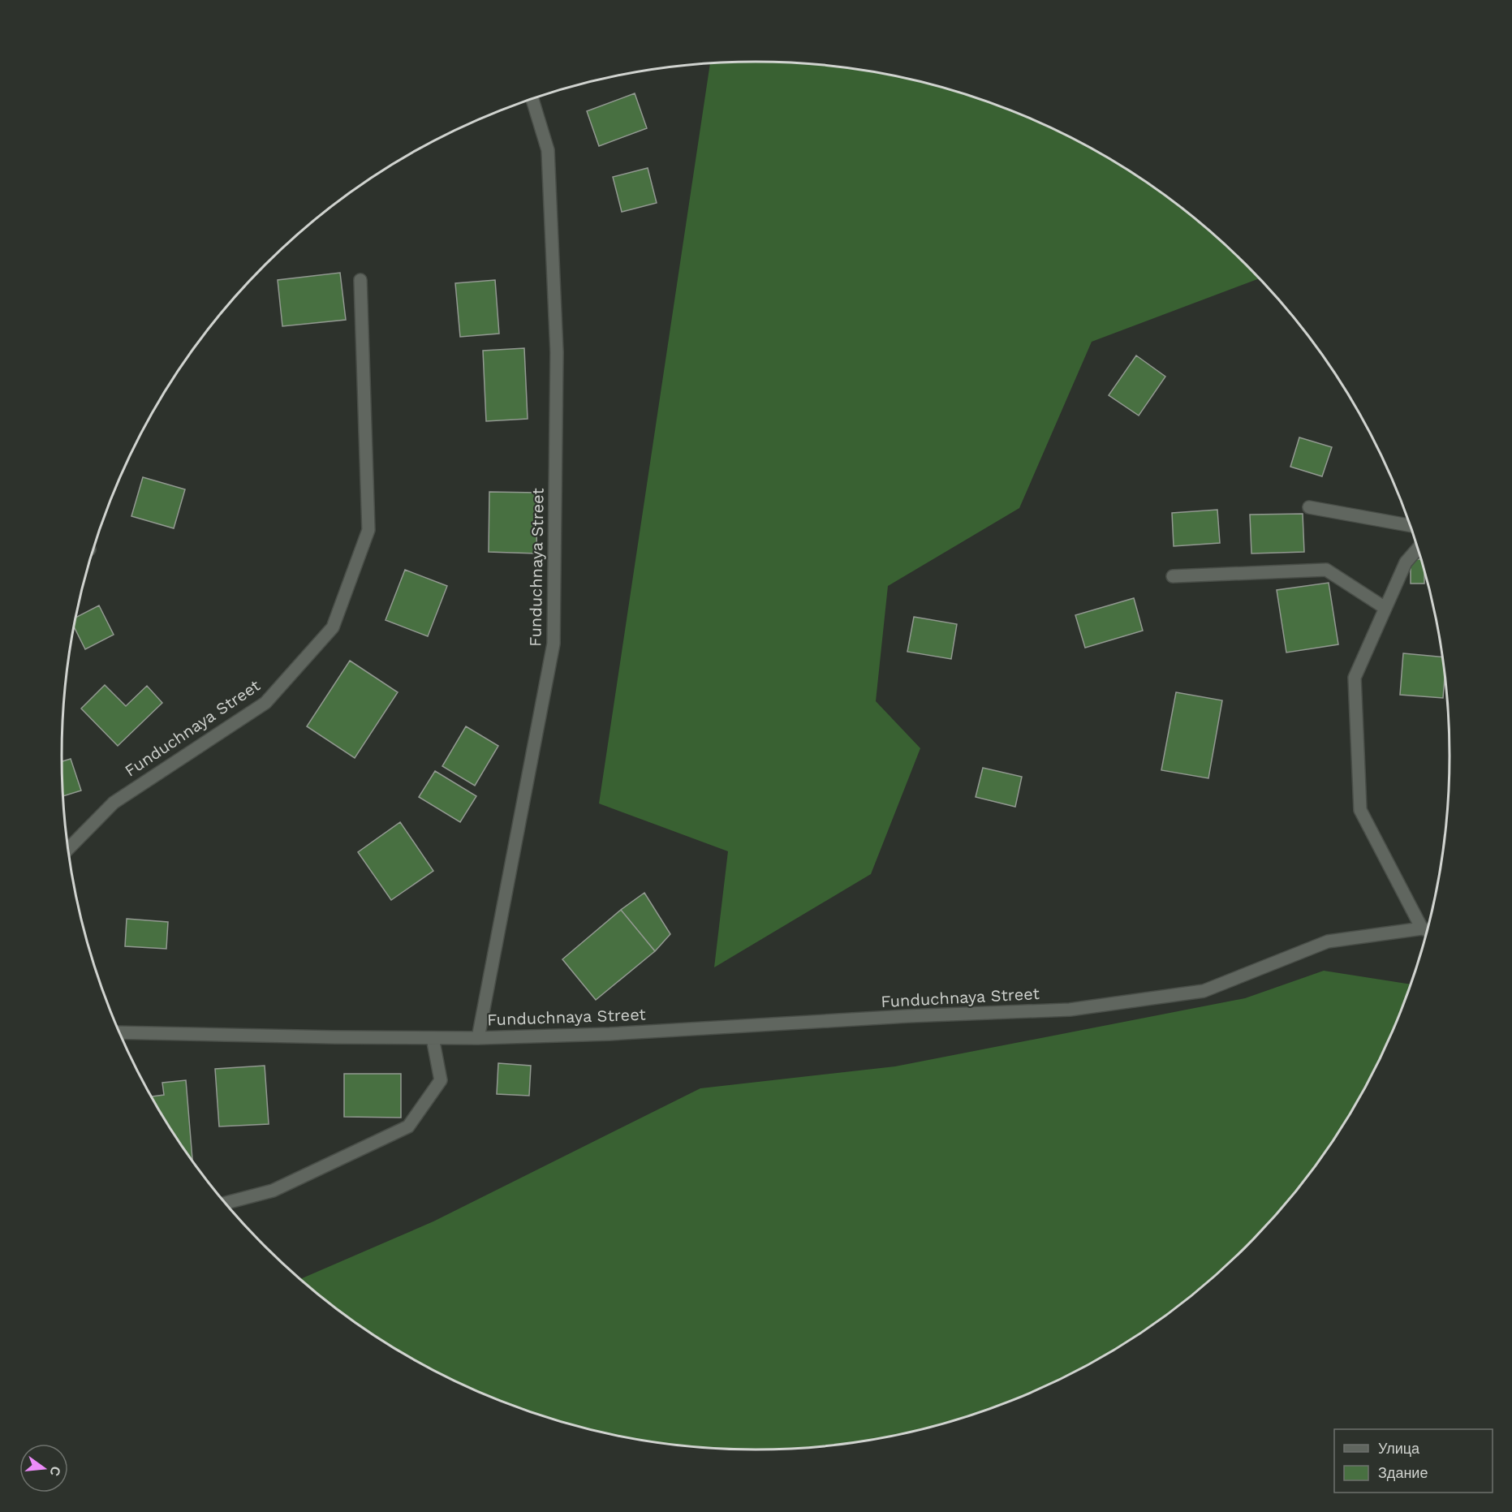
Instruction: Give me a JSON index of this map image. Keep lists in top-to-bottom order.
{
  "streets": {
    "street": ["Funduchnaya Street"]
  },
  "legend": ["Улица", "Здание"],
  "north": "right"
}
